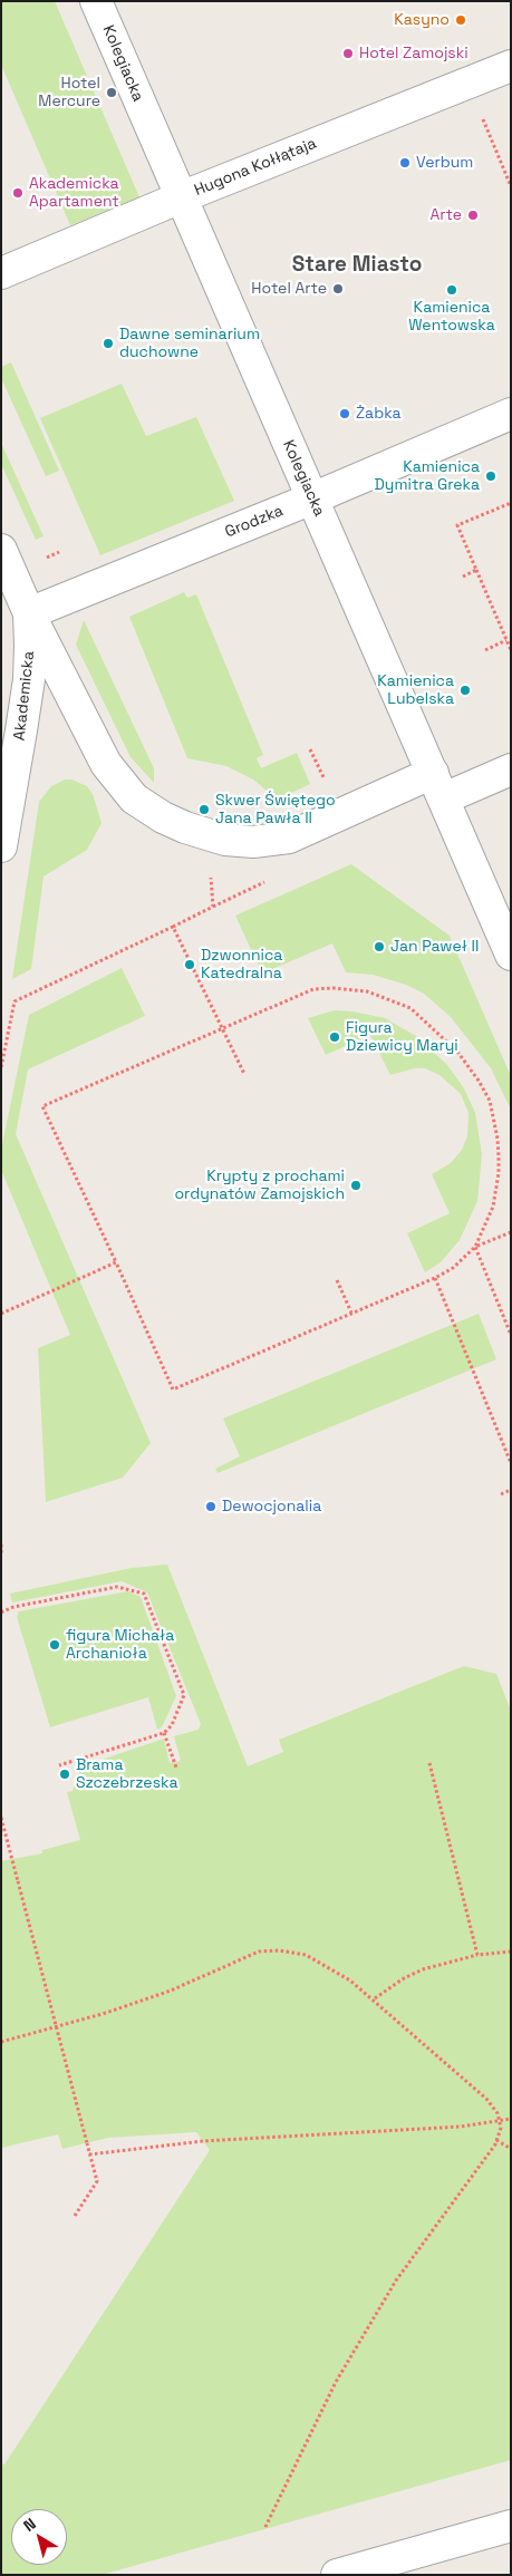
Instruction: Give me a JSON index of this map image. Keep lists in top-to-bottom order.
{
  "streets": {
    "street": [
      "Kolegiacka",
      "Hugona Kołłątaja",
      "Grodzka",
      "Akademicka"
    ]
  },
  "crossings": [
    ["Kolegiacka", "Hugona Kołłątaja"],
    ["Kolegiacka", "Grodzka"],
    ["Grodzka", "Akademicka"]
  ],
  "districts": ["Stare Miasto"],
  "places": [
    "Kasyno",
    "Hotel Zamojski",
    "Hotel Mercure",
    "Verbum",
    "Akademicka Apartament",
    "Arte",
    "Hotel Arte",
    "Kamienica Wentowska",
    "Dawne seminarium duchowne",
    "Żabka",
    "Kamienica Dymitra Greka",
    "Kamienica Lubelska",
    "Skwer Świętego Jana Pawła II",
    "Jan Paweł II",
    "Dzwonnica Katedralna",
    "Figura Dziewicy Maryi",
    "Krypty z prochami ordynatów Zamojskich",
    "Dewocjonalia",
    "figura Michała Archanioła",
    "Brama Szczebrzeska"
  ],
  "north": "top left"
}
